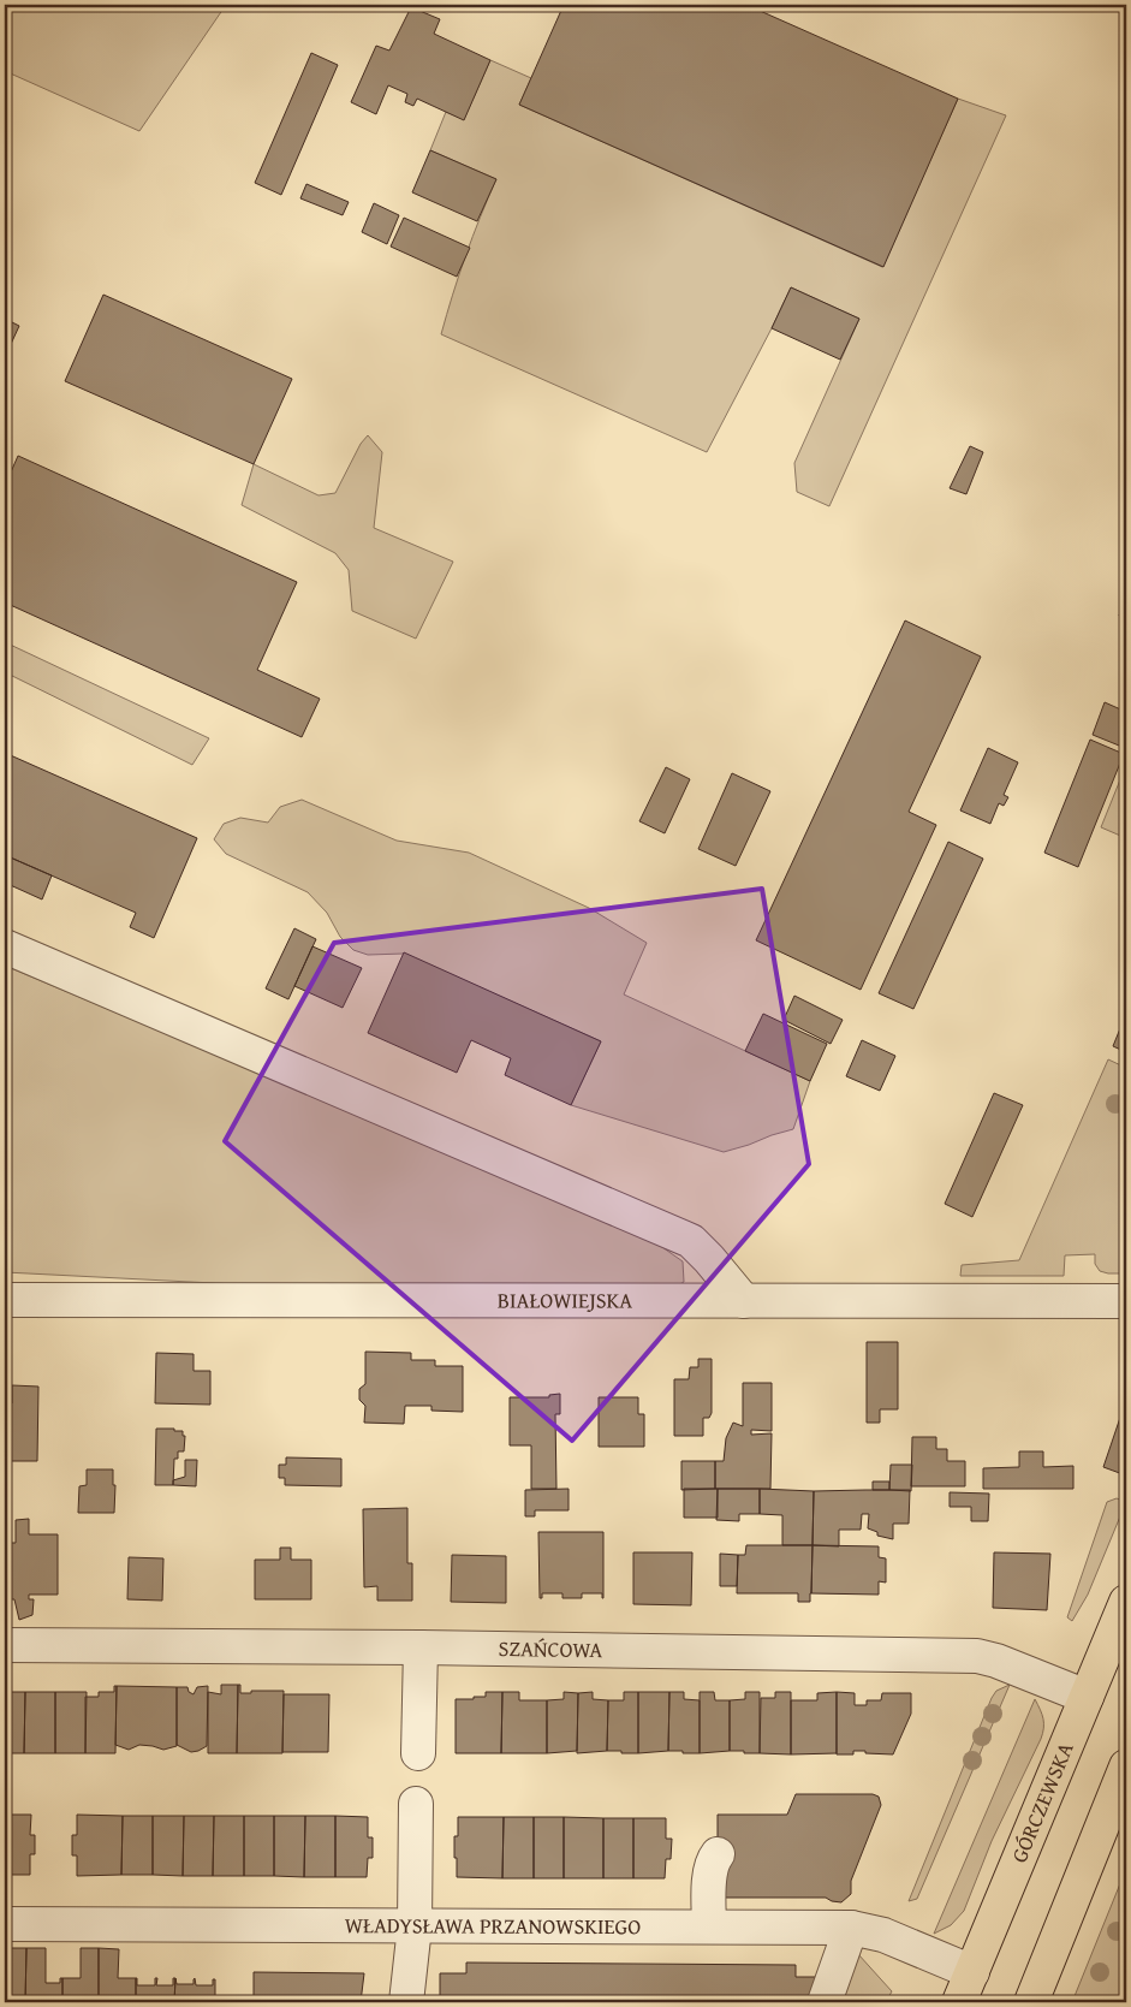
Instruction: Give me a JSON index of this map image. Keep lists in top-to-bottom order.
{
  "streets": {
    "main road": ["GÓRCZEWSKA"],
    "street": ["BIAŁOWIEJSKA", "SZAŃCOWA", "WŁADYSŁAWA PRZANOWSKIEGO"]
  },
  "crossings": [
    ["SZAŃCOWA", "GÓRCZEWSKA"],
    ["GÓRCZEWSKA", "WŁADYSŁAWA PRZANOWSKIEGO"]
  ]
}
